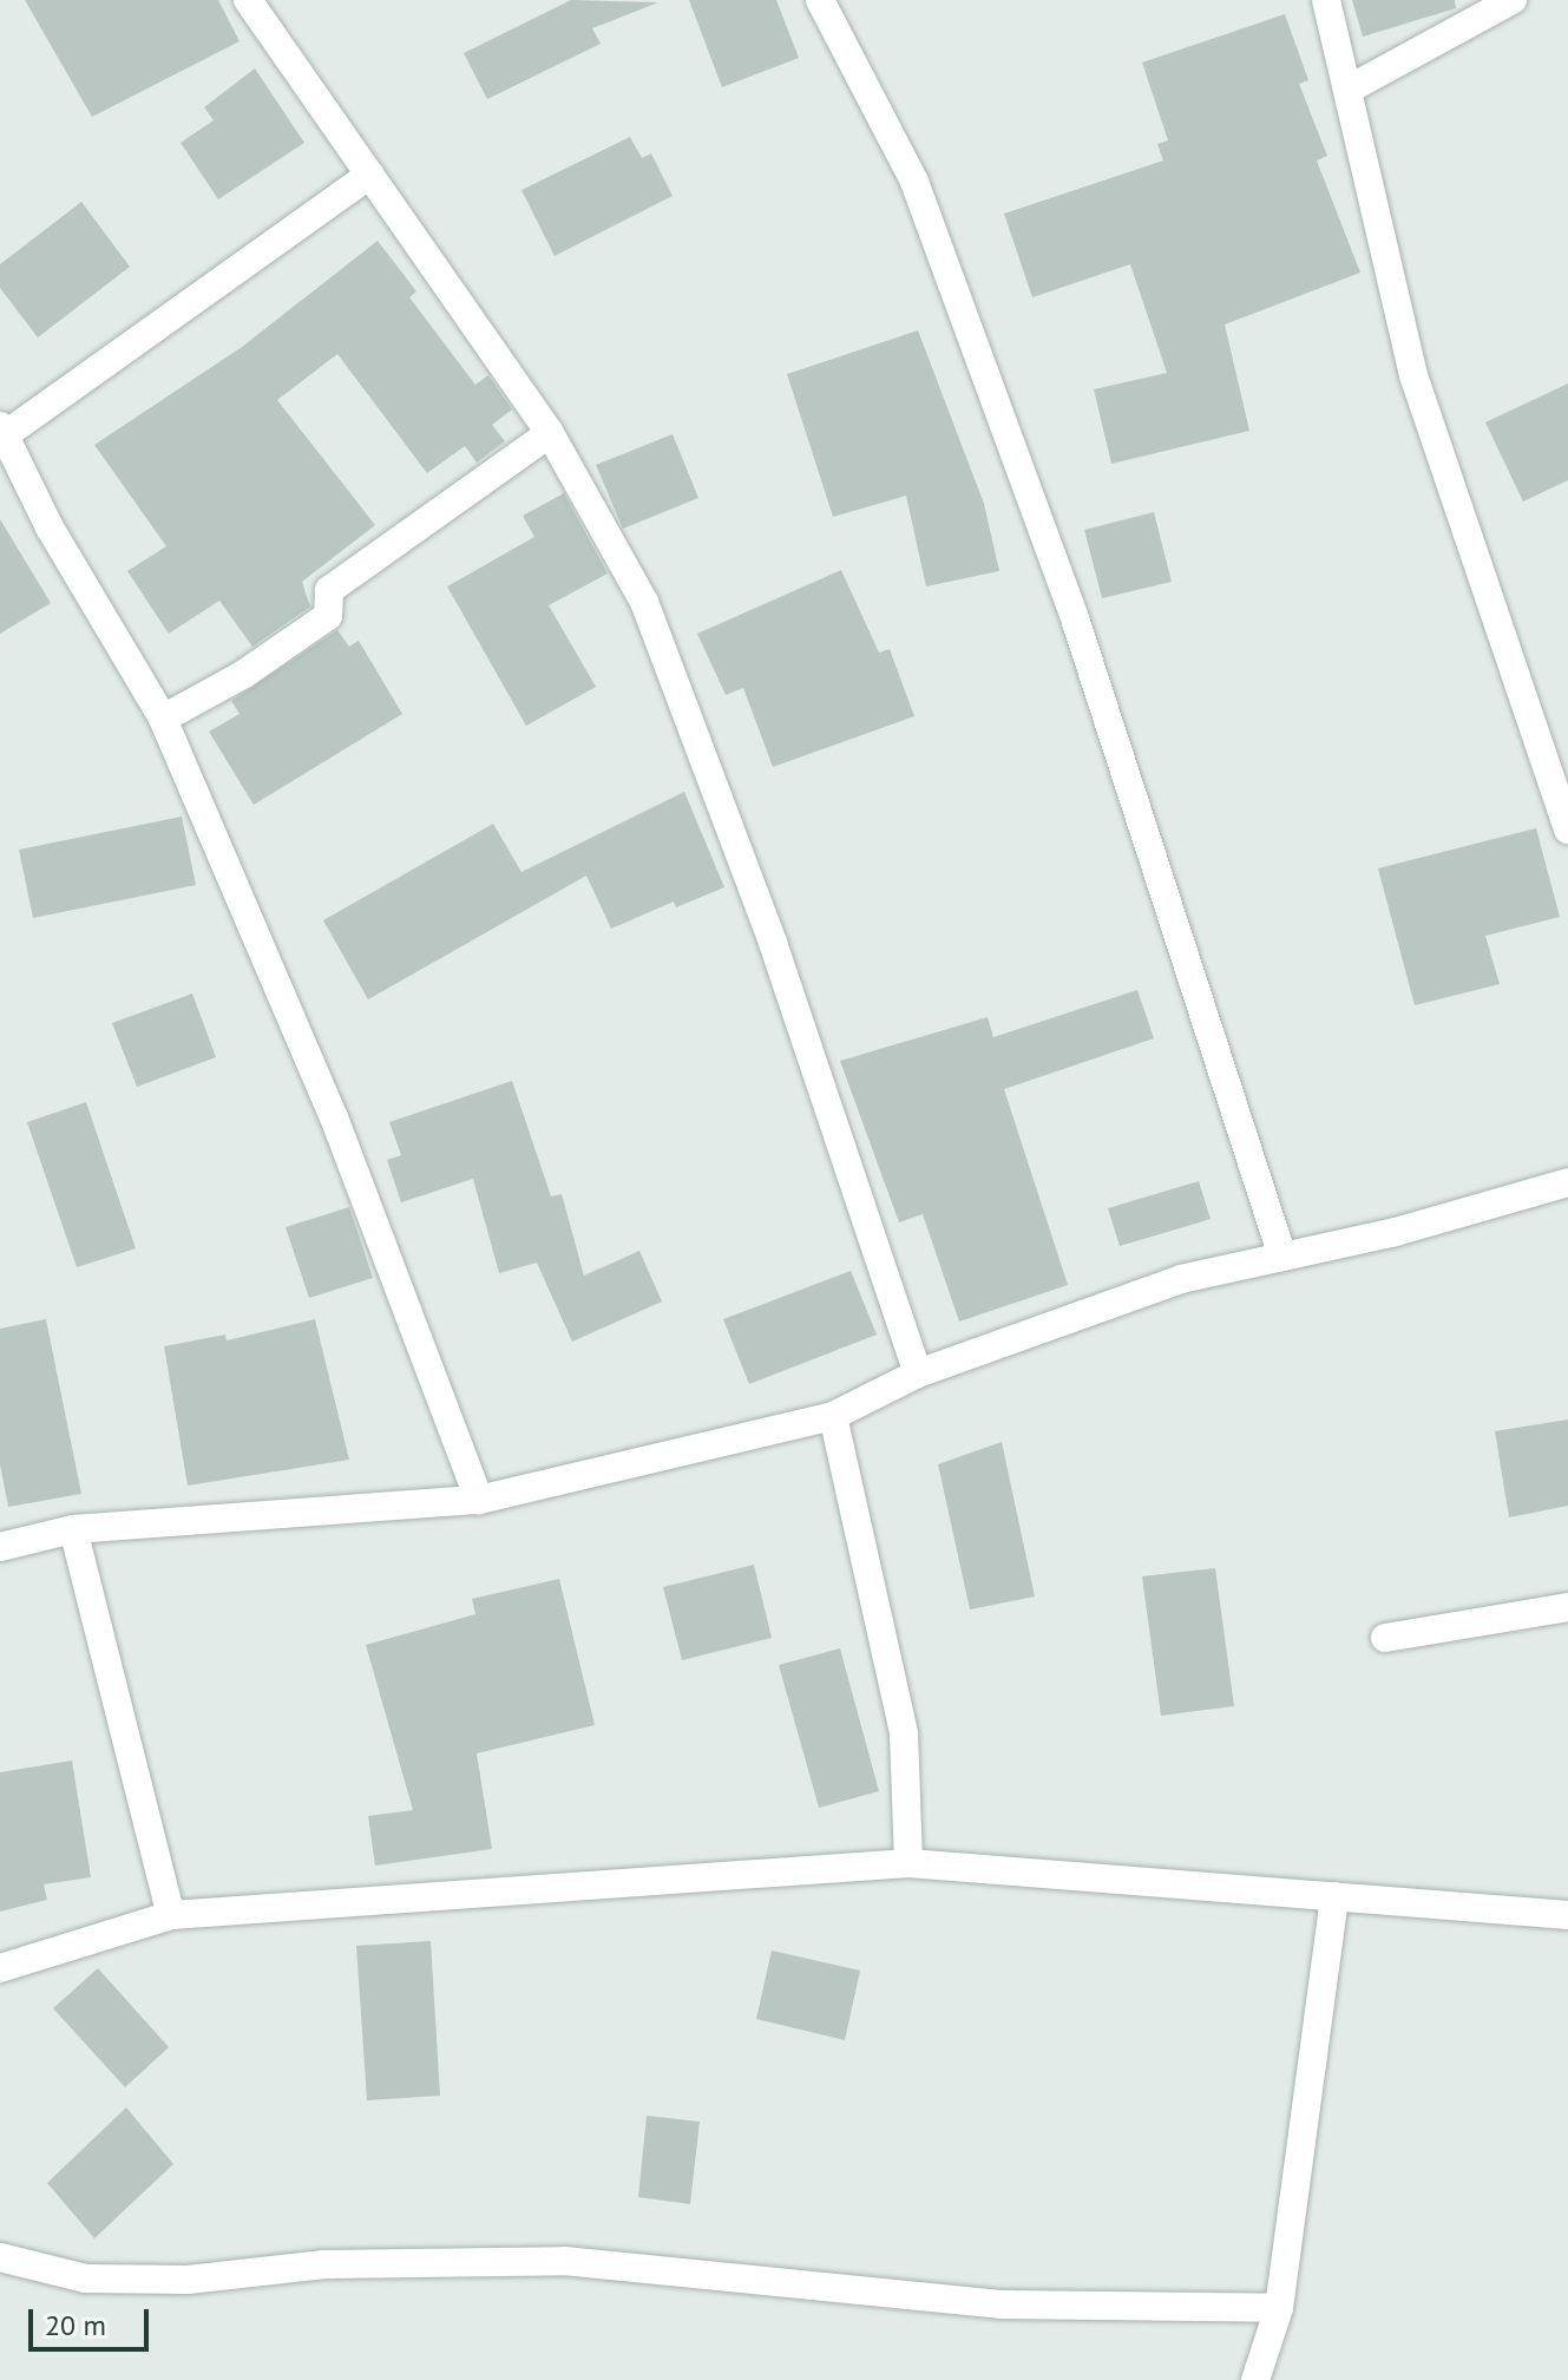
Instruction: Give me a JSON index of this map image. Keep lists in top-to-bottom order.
{
  "scale_bar": "20 m"
}
